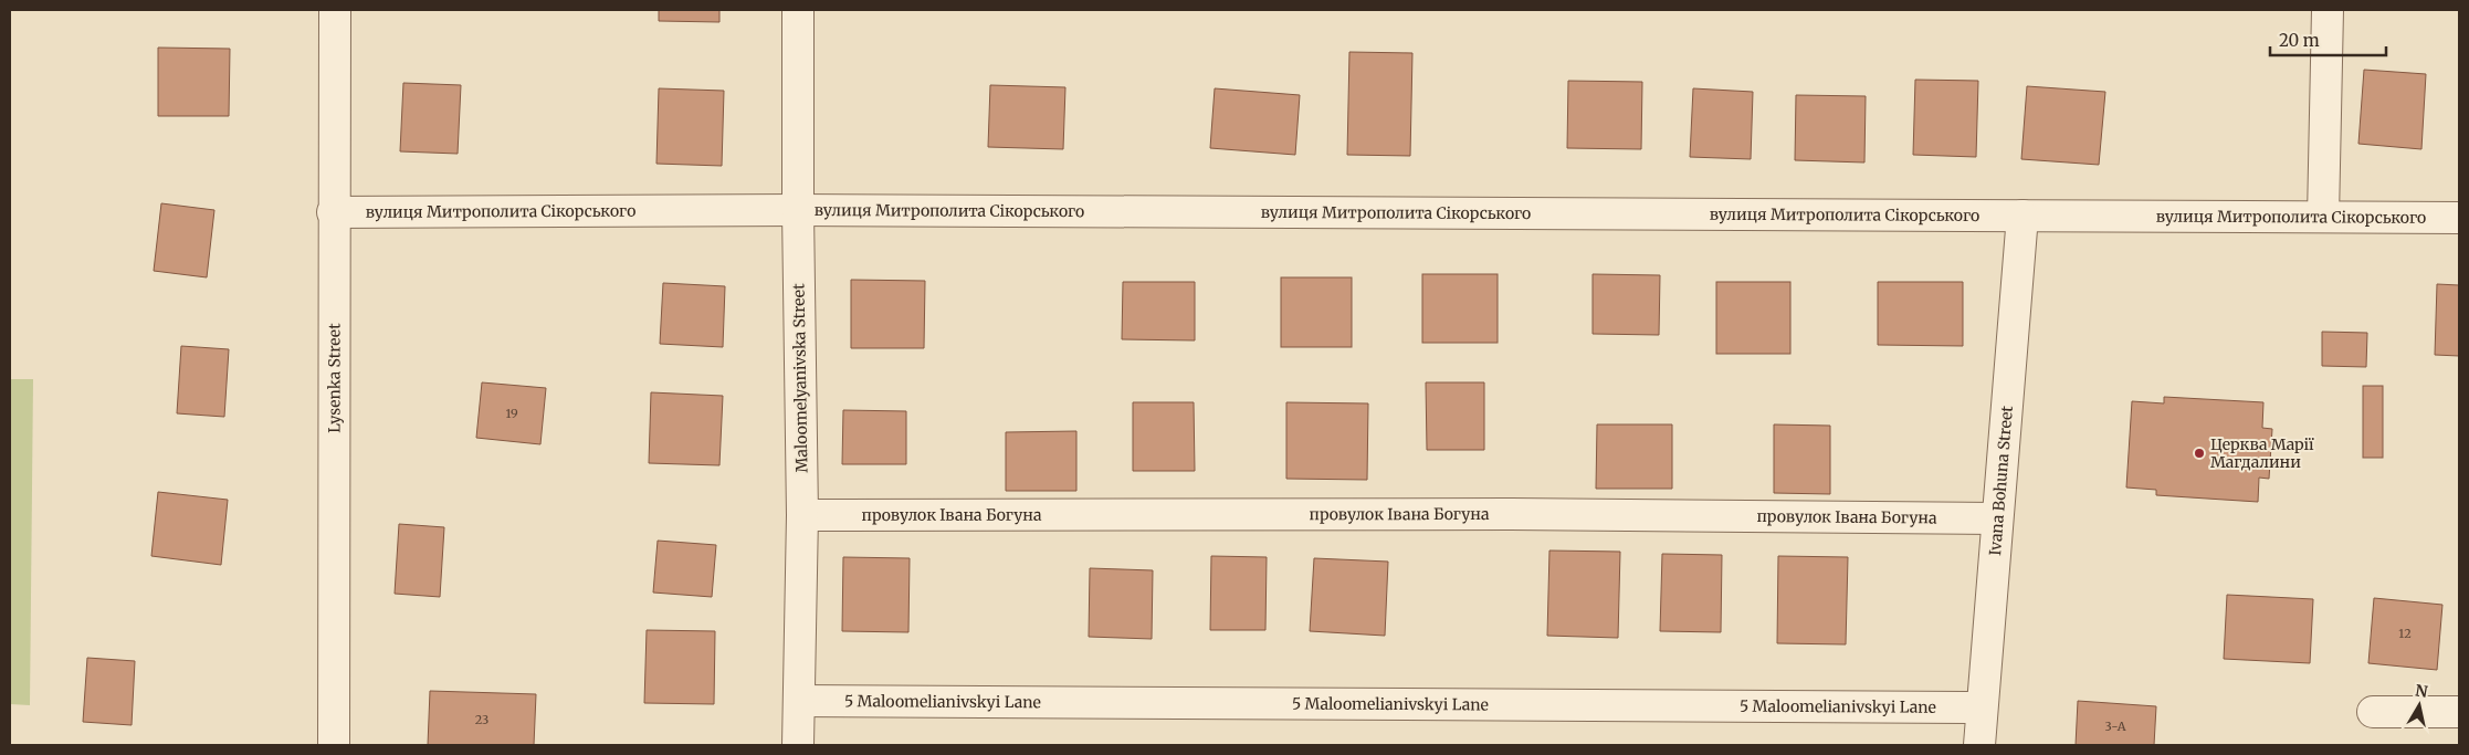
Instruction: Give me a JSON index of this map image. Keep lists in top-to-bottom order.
{
  "streets": {
    "street": [
      "вулиця Митрополита Сікорського",
      "Lysenka Street",
      "Maloomelyanivska Street",
      "Ivana Bohuna Street",
      "провулок Івана Богуна",
      "5 Maloomelianivskyi Lane"
    ]
  },
  "crossings": [
    ["вулиця Митрополита Сікорського", "Lysenka Street"],
    ["вулиця Митрополита Сікорського", "Maloomelyanivska Street"],
    ["вулиця Митрополита Сікорського", "Ivana Bohuna Street"],
    ["Maloomelyanivska Street", "провулок Івана Богуна"],
    ["Maloomelyanivska Street", "5 Maloomelianivskyi Lane"],
    ["Ivana Bohuna Street", "провулок Івана Богуна"],
    ["Ivana Bohuna Street", "5 Maloomelianivskyi Lane"]
  ],
  "places": ["Церква Марії Магдалини"],
  "house_numbers": [
    "19",
    "12",
    "23",
    "3-А"
  ],
  "scale_bar": "20 m",
  "north": "top"
}
